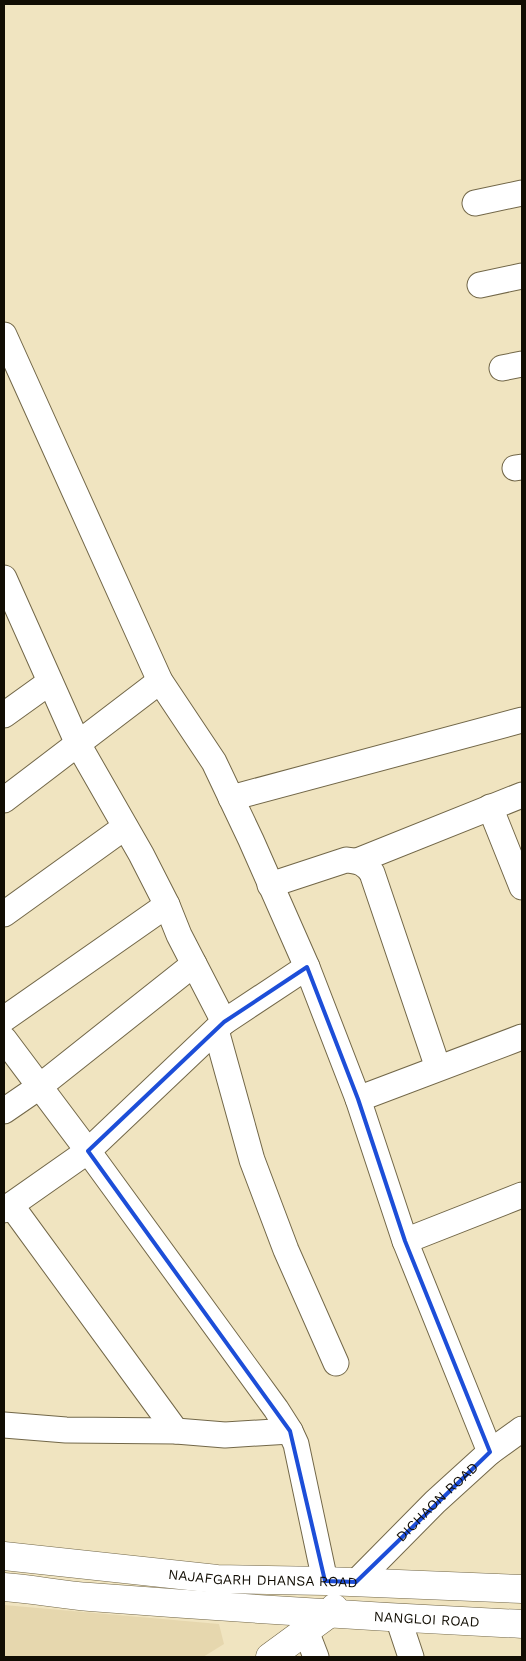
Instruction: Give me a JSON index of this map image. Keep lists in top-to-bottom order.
{
  "streets": {
    "main road": ["NAJAFGARH DHANSA ROAD", "NANGLOI ROAD"],
    "street": ["DICHAON ROAD"]
  },
  "crossings": [
    ["DICHAON ROAD", "NAJAFGARH DHANSA ROAD"]
  ]
}
